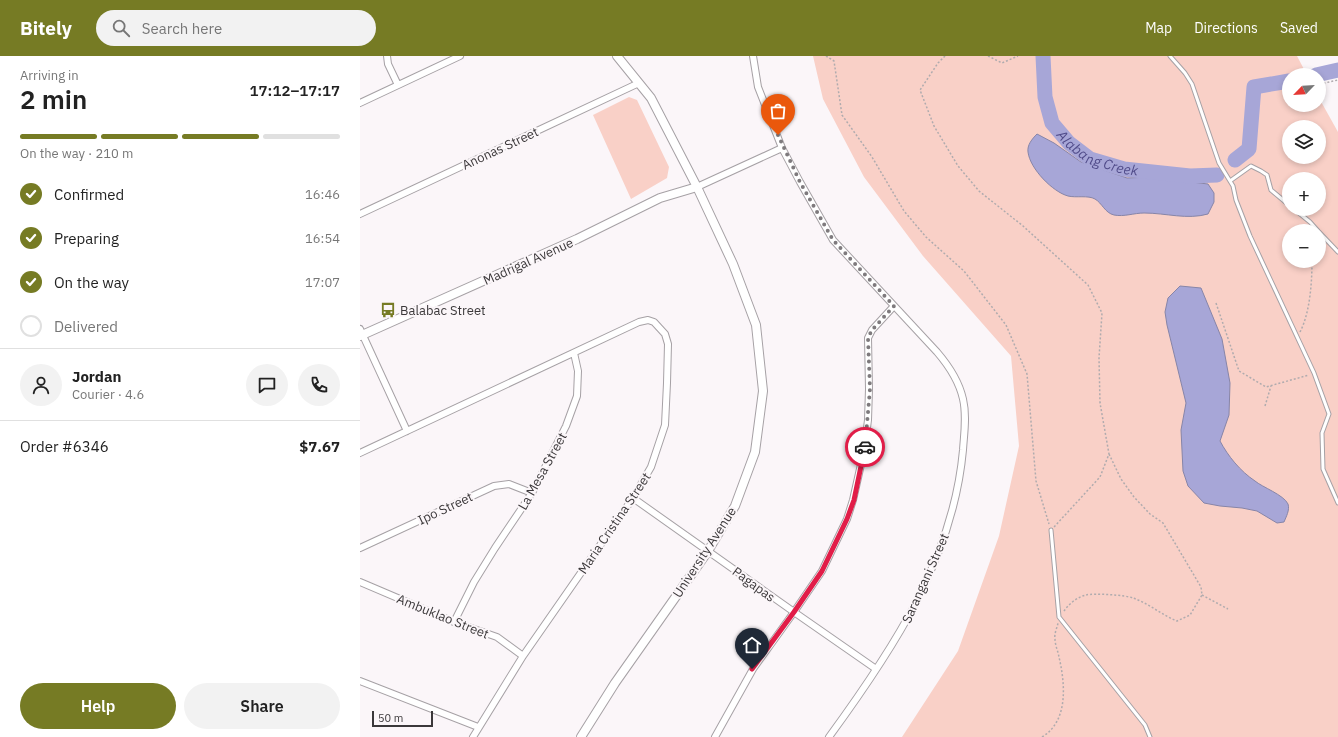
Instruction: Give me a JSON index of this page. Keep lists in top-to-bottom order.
{
  "streets": {
    "street": [
      "Anonas Street",
      "Madrigal Avenue",
      "La Mesa Street",
      "Ipo Street",
      "Maria Cristina Street",
      "University Avenue",
      "Sarangani Street",
      "Pagapas",
      "Ambuklao Street"
    ]
  },
  "crossings": [
    ["Anonas Street", "University Avenue"],
    ["Madrigal Avenue", "University Avenue"],
    ["La Mesa Street", "Ipo Street"],
    ["La Mesa Street", "Maria Cristina Street"],
    ["La Mesa Street", "Ambuklao Street"],
    ["Maria Cristina Street", "Pagapas"],
    ["Maria Cristina Street", "Ambuklao Street"],
    ["University Avenue", "Pagapas"],
    ["Sarangani Street", "Pagapas"]
  ],
  "water": ["Alabang Creek"],
  "places": {
    "bus stop": ["Balabac Street"]
  },
  "scale_bar": "50 m",
  "north": "bottom left",
  "page": {
    "header": "Bitely",
    "search": "Search here",
    "nav": ["Map", "Directions", "Saved"],
    "heading": ["2 min", "Arriving in", "17:12–17:17"],
    "panel": [
      "Jordan",
      "Courier · 4.6",
      "Order #6346",
      "$7.67"
    ],
    "map_buttons": ["+", "−"],
    "bar": "On the way · 210 m",
    "list": [
      ["Confirmed", "16:46"],
      ["Preparing", "16:54"],
      ["On the way", "17:07"],
      "Delivered"
    ],
    "buttons": ["Help", "Share"],
    "scale": "50 m"
  }
}
